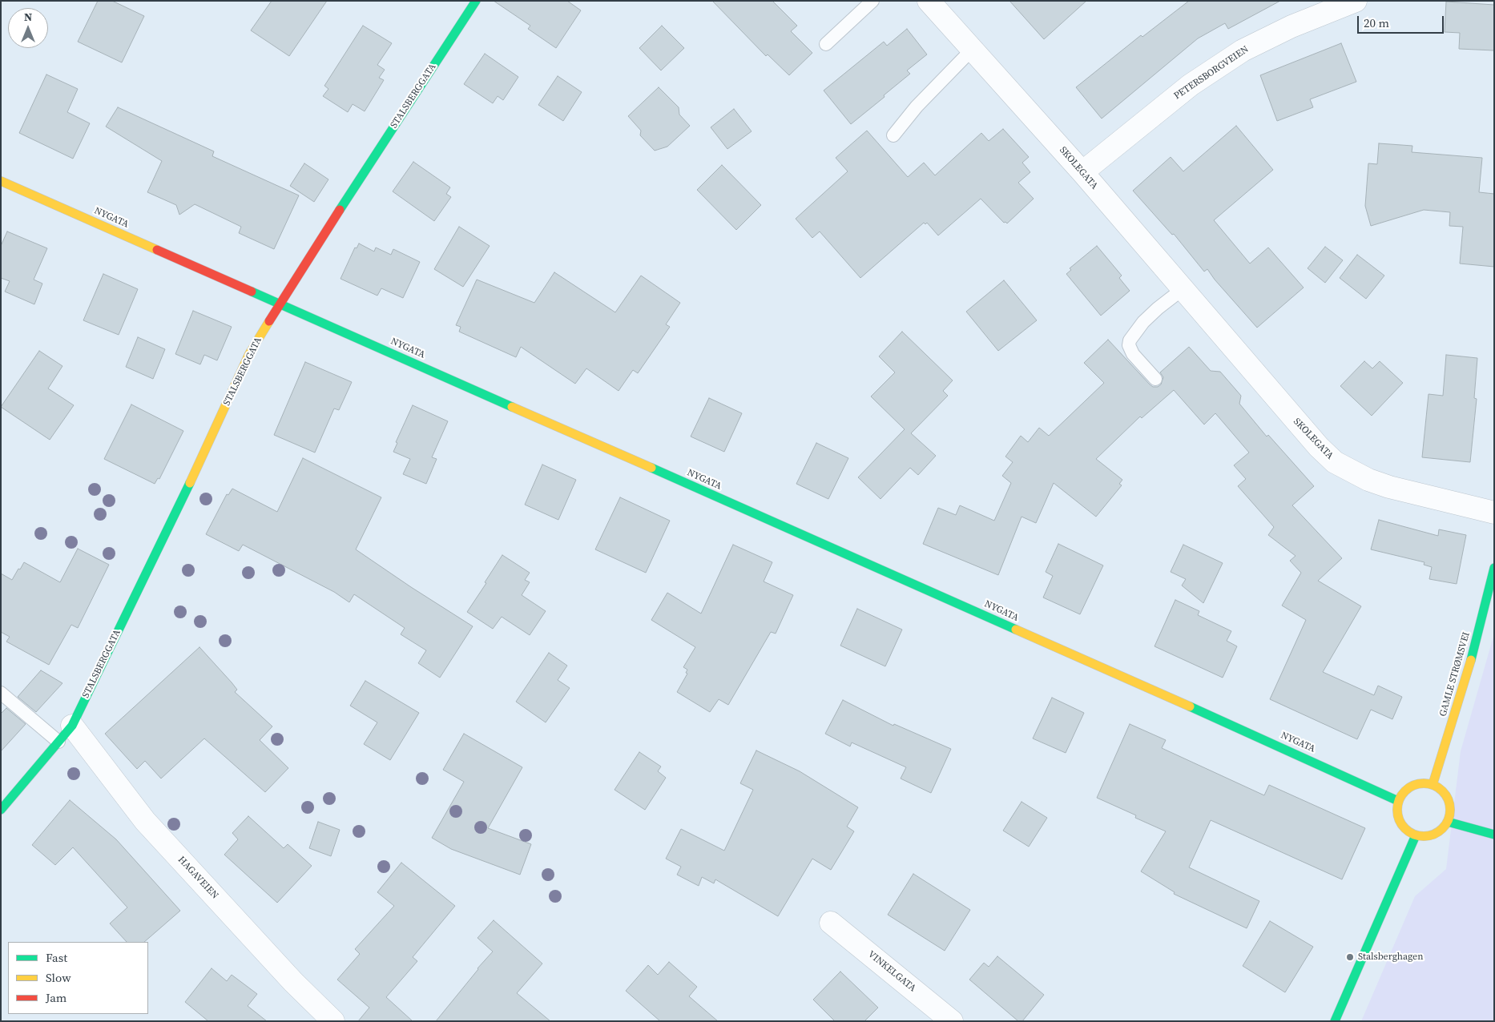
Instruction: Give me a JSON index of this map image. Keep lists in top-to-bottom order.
{
  "streets": {
    "main road": ["STALSBERGGATA", "NYGATA", "GAMLE STRØMSVEI"],
    "street": [
      "PETERSBORGVEIEN",
      "SKOLEGATA",
      "HAGAVEIEN",
      "VINKELGATA"
    ]
  },
  "crossings": [
    ["PETERSBORGVEIEN", "SKOLEGATA"],
    ["STALSBERGGATA", "NYGATA"],
    ["STALSBERGGATA", "HAGAVEIEN"],
    ["NYGATA", "GAMLE STRØMSVEI"]
  ],
  "places": ["Stalsberghagen"],
  "legend": ["Fast", "Slow", "Jam"],
  "scale_bar": "20 m",
  "north": "top"
}
